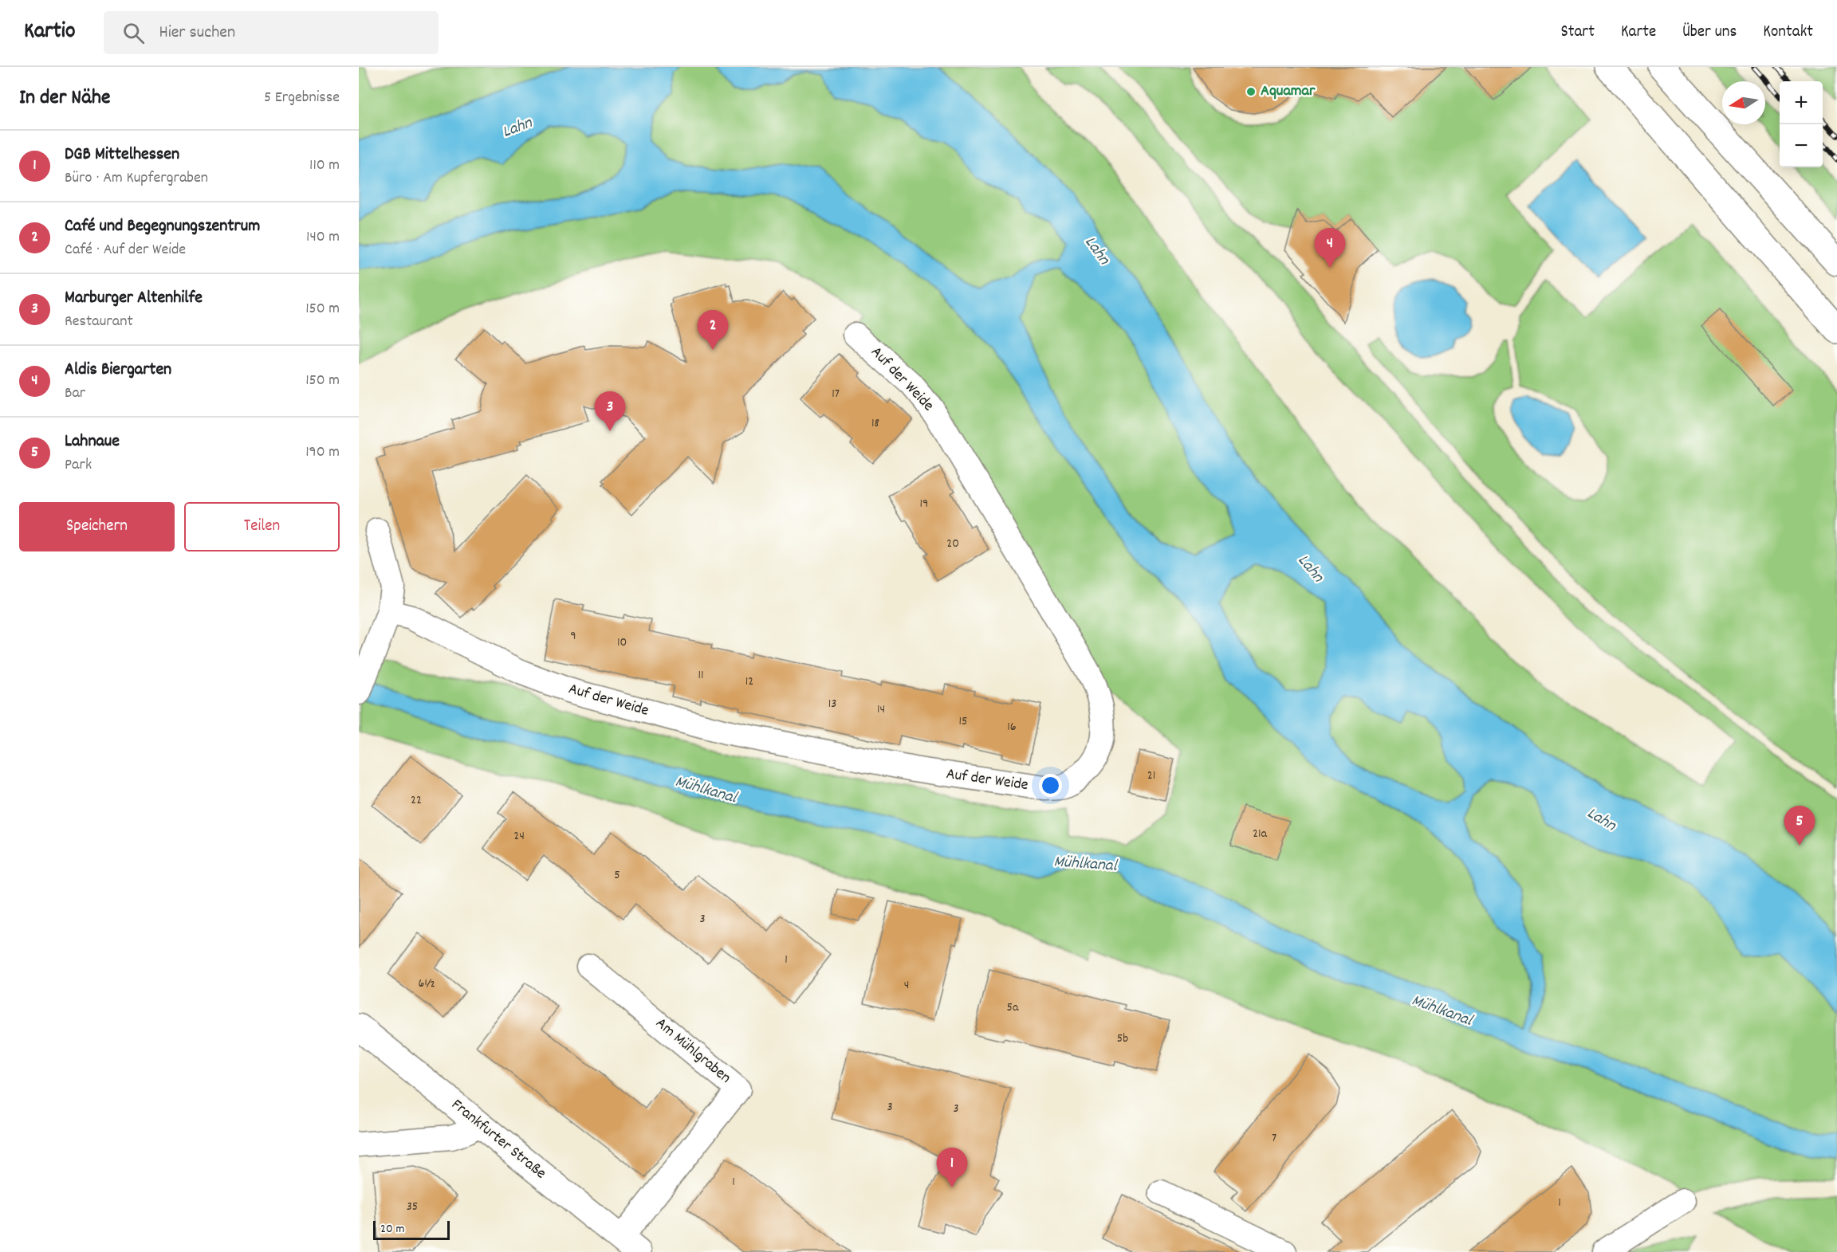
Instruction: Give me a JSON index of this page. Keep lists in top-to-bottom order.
{
  "streets": {
    "main road": ["Frankfurter Straße"],
    "street": ["Auf der Weide", "Am Mühlgraben"]
  },
  "crossings": [
    ["Am Mühlgraben", "Frankfurter Straße"]
  ],
  "water": ["Lahn", "Mühlkanal"],
  "places": ["Aquamar"],
  "house_numbers": [
    "17",
    "18",
    "19",
    "20",
    "9",
    "10",
    "11",
    "12",
    "13",
    "14",
    "15",
    "16",
    "21",
    "22",
    "21a",
    "24",
    "5",
    "3",
    "1",
    "6½",
    "4",
    "5a",
    "5b",
    "3",
    "3",
    "7",
    "1",
    "1",
    "35"
  ],
  "scale_bar": "20 m",
  "north": "left",
  "page": {
    "header": "Kartio",
    "search": "Hier suchen",
    "nav": [
      "Start",
      "Karte",
      "Über uns",
      "Kontakt"
    ],
    "heading": ["In der Nähe", "5 Ergebnisse"],
    "map_buttons": ["+", "−"],
    "list": [
      {
        "mark": "1",
        "name": "DGB Mittelhessen",
        "note": "Büro · Am Kupfergraben",
        "value": "110 m"
      },
      {
        "mark": "2",
        "name": "Café und Begegnungszentrum",
        "note": "Café · Auf der Weide",
        "value": "140 m"
      },
      {
        "mark": "3",
        "name": "Marburger Altenhilfe",
        "note": "Restaurant",
        "value": "150 m"
      },
      {
        "mark": "4",
        "name": "Aldis Biergarten",
        "note": "Bar",
        "value": "150 m"
      },
      {
        "mark": "5",
        "name": "Lahnaue",
        "note": "Park",
        "value": "190 m"
      }
    ],
    "pins": [
      "4",
      "2",
      "3",
      "5",
      "1"
    ],
    "buttons": ["Speichern", "Teilen"],
    "scale": "20 m"
  }
}
